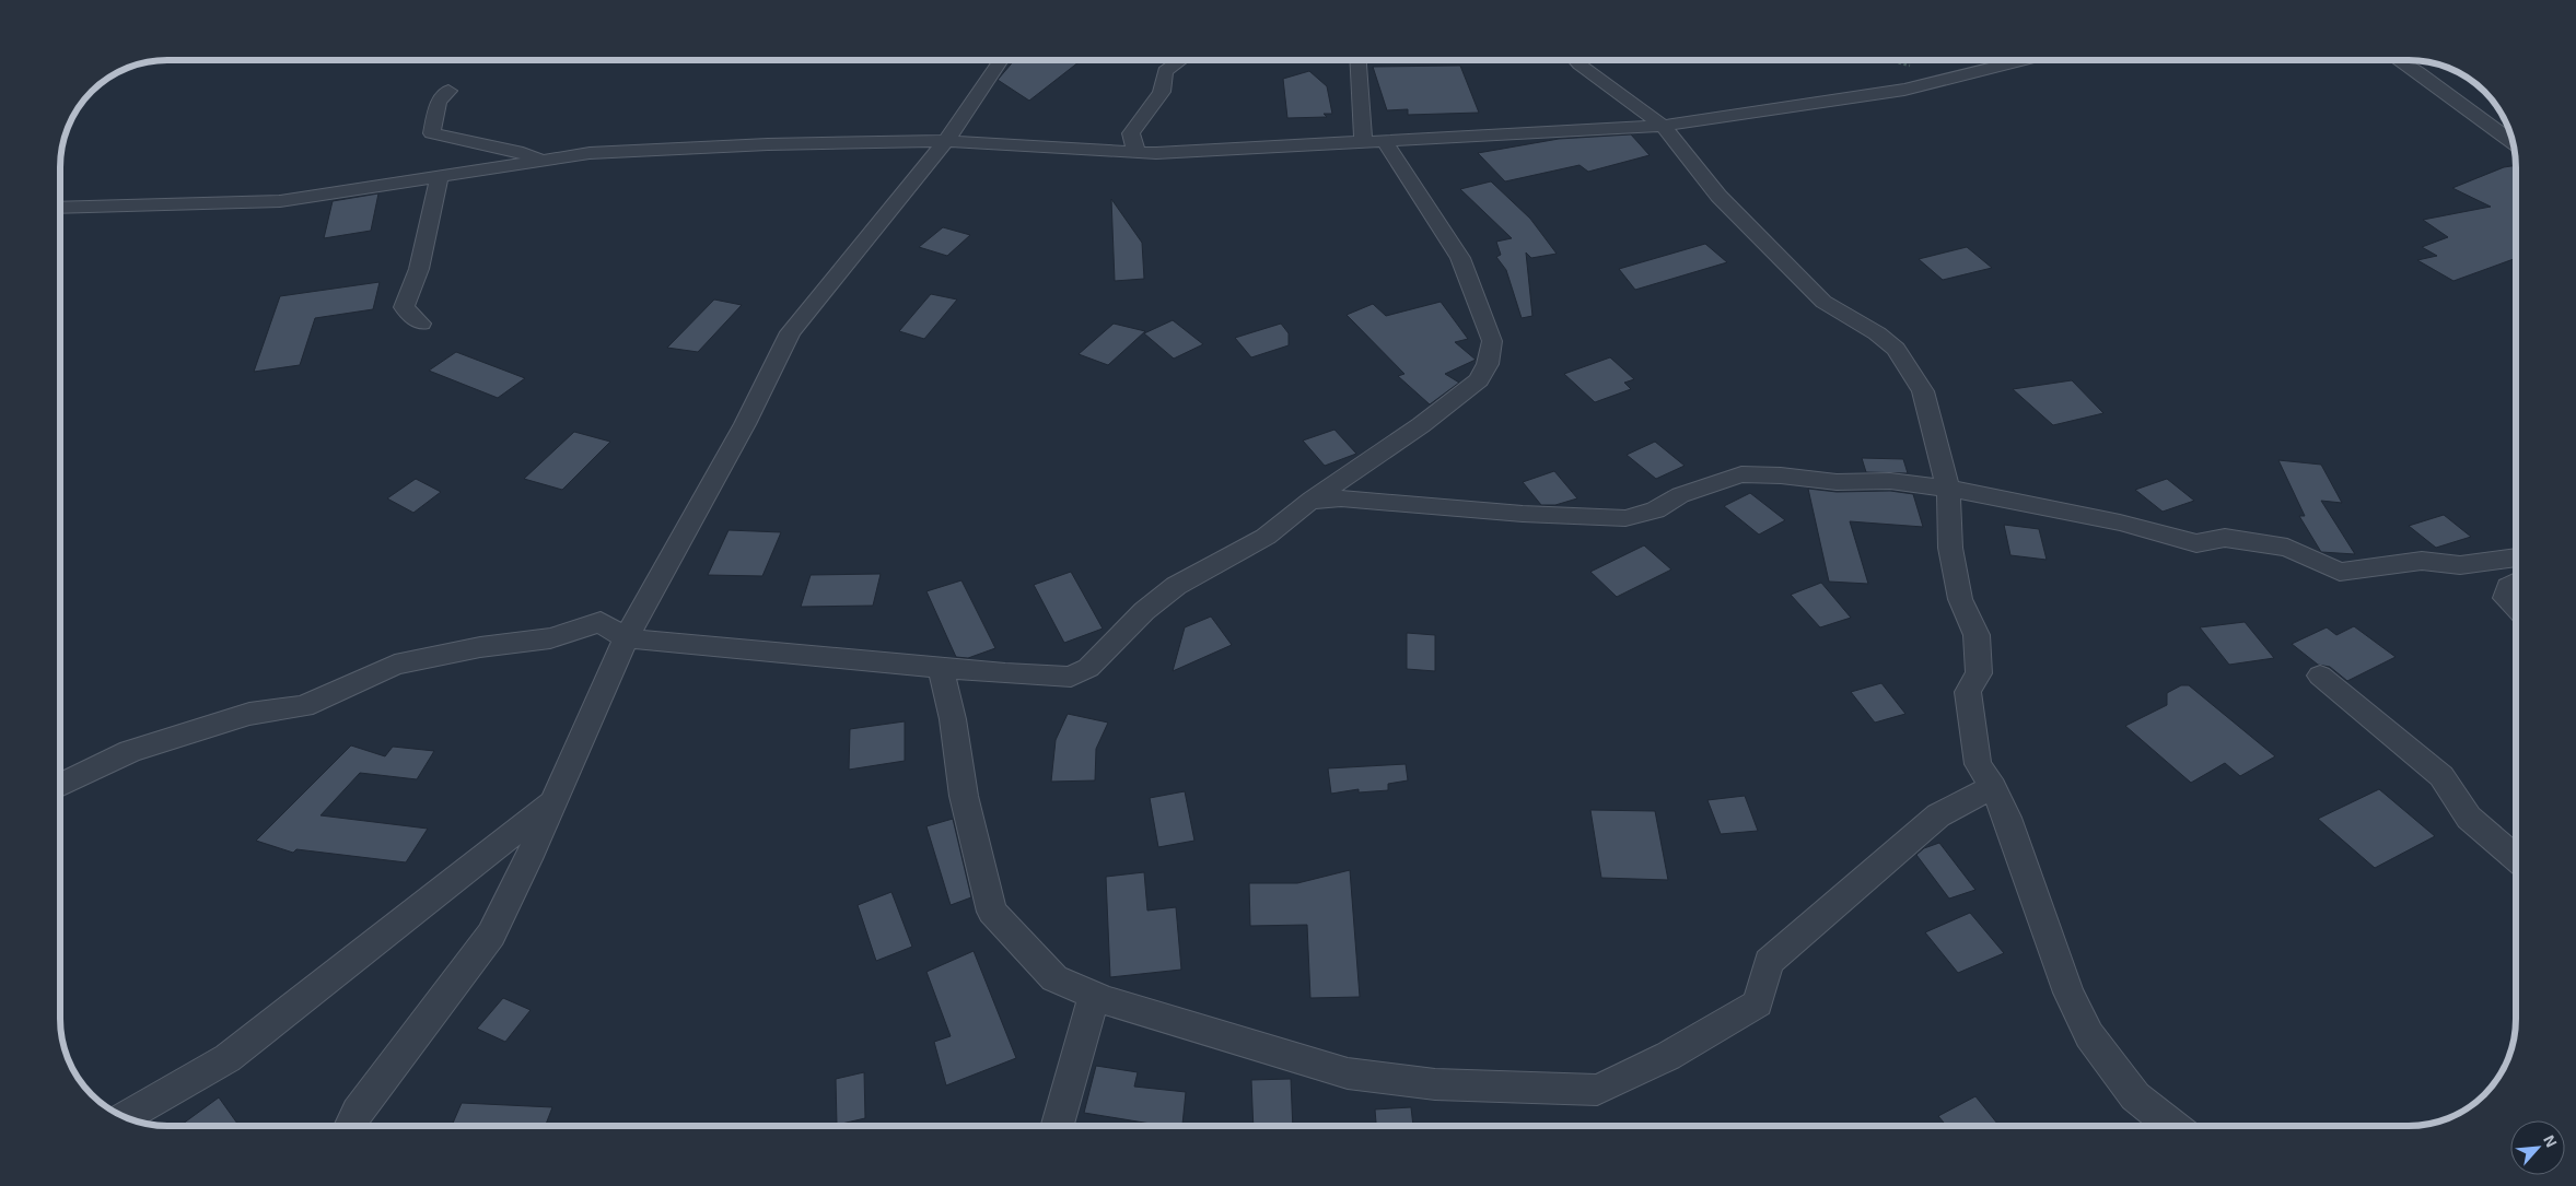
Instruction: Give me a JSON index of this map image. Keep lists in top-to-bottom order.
{
  "north": "top right"
}
